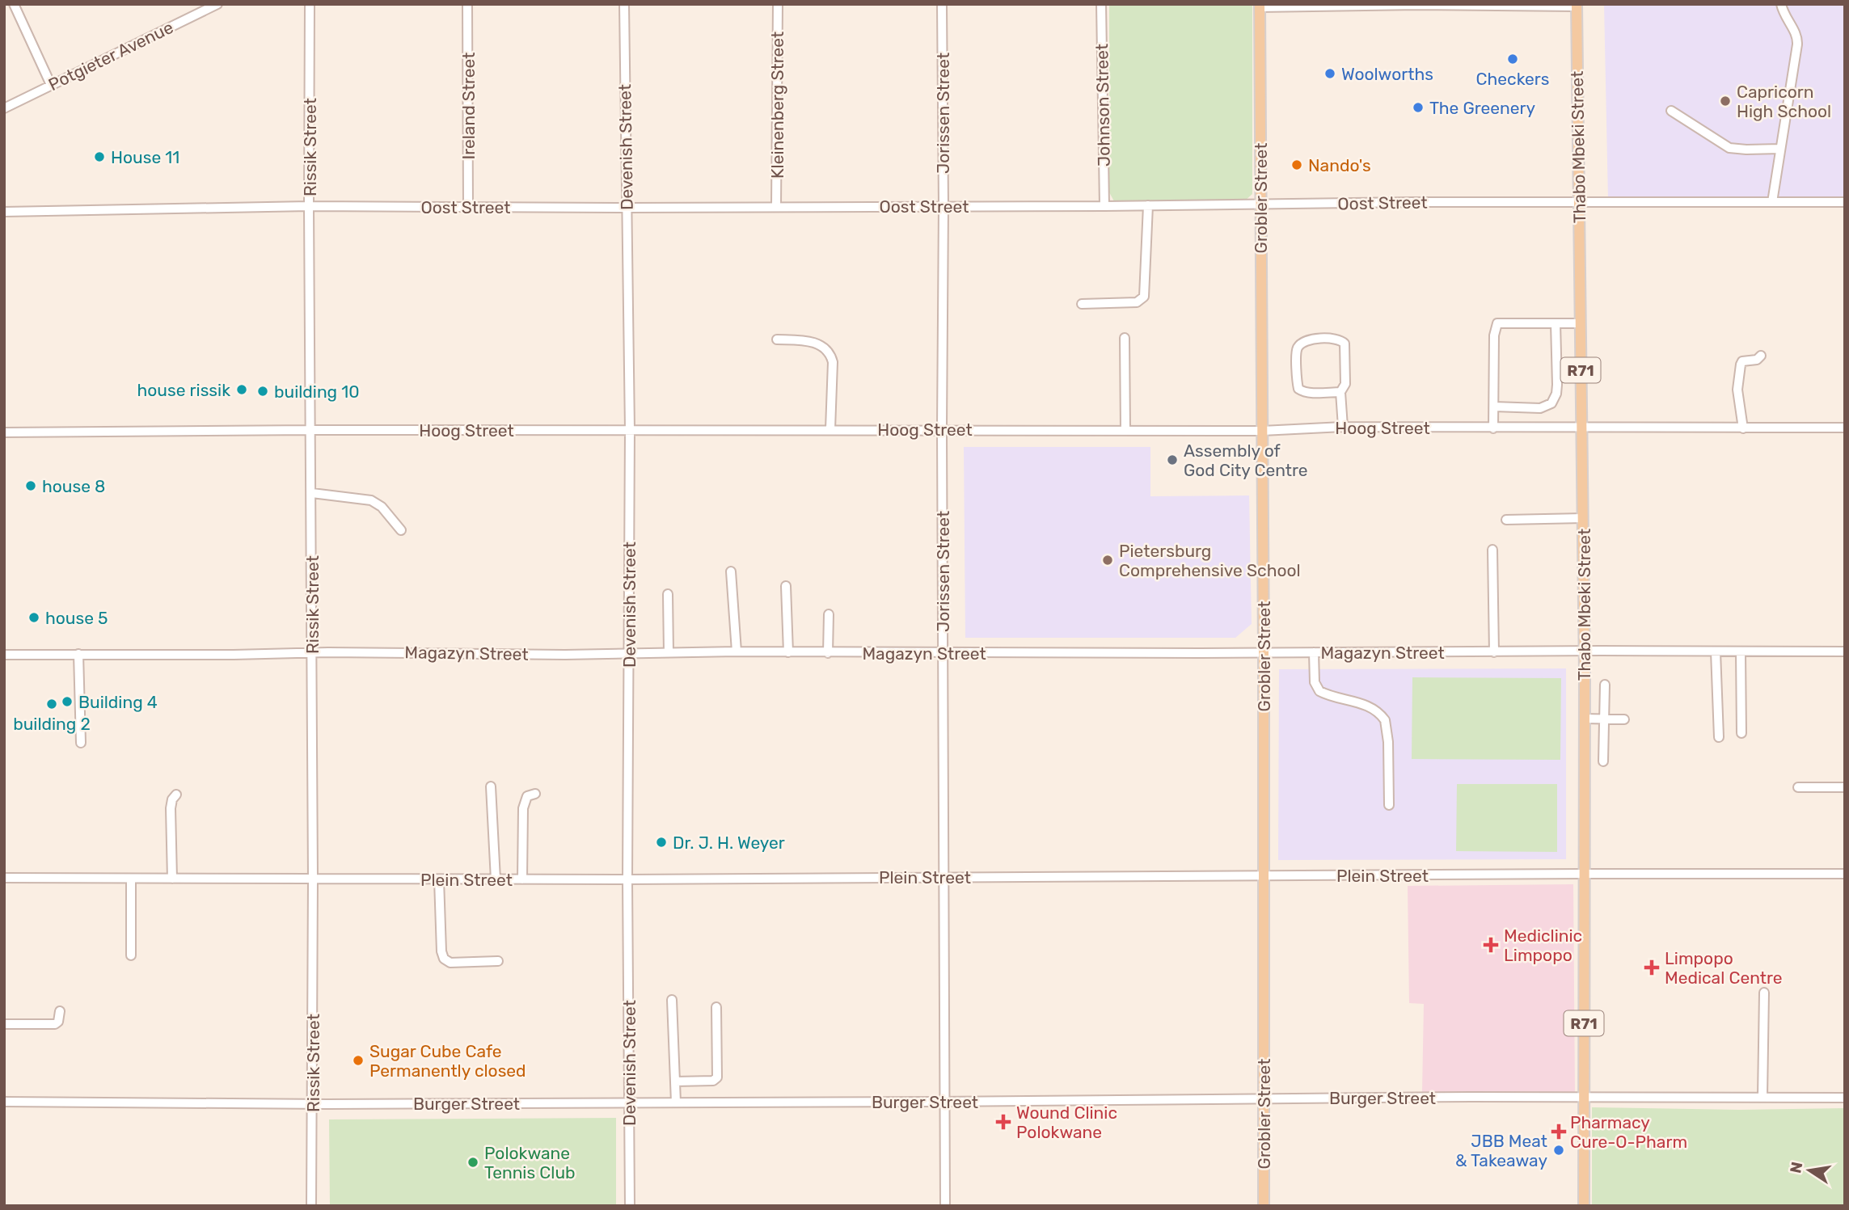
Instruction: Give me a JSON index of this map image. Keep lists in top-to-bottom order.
{
  "streets": {
    "main road": ["Thabo Mbeki Street", "Grobler Street", "R71"],
    "street": [
      "Potgieter Avenue",
      "Kleinenberg Street",
      "Johnson Street",
      "Ireland Street",
      "Jorissen Street",
      "Rissik Street",
      "Devenish Street",
      "Oost Street",
      "Hoog Street",
      "Magazyn Street",
      "Plein Street",
      "Burger Street"
    ]
  },
  "crossings": [
    ["Kleinenberg Street", "Oost Street"],
    ["Johnson Street", "Oost Street"],
    ["Ireland Street", "Oost Street"],
    ["Jorissen Street", "Oost Street"],
    ["Jorissen Street", "Hoog Street"],
    ["Jorissen Street", "Magazyn Street"],
    ["Jorissen Street", "Plein Street"],
    ["Jorissen Street", "Burger Street"],
    ["Rissik Street", "Oost Street"],
    ["Rissik Street", "Hoog Street"],
    ["Rissik Street", "Magazyn Street"],
    ["Rissik Street", "Plein Street"],
    ["Rissik Street", "Burger Street"],
    ["Devenish Street", "Oost Street"],
    ["Devenish Street", "Hoog Street"],
    ["Devenish Street", "Magazyn Street"],
    ["Devenish Street", "Plein Street"],
    ["Devenish Street", "Burger Street"],
    ["Thabo Mbeki Street", "Oost Street"],
    ["Thabo Mbeki Street", "Hoog Street"],
    ["Thabo Mbeki Street", "Magazyn Street"],
    ["Thabo Mbeki Street", "Plein Street"],
    ["Thabo Mbeki Street", "Burger Street"],
    ["Grobler Street", "Oost Street"],
    ["Grobler Street", "Hoog Street"],
    ["Grobler Street", "Magazyn Street"],
    ["Grobler Street", "Plein Street"],
    ["Grobler Street", "Burger Street"]
  ],
  "places": {
    "other": [
      "Checkers",
      "Woolworths",
      "Capricorn High School",
      "The Greenery",
      "House 11",
      "Nando's",
      "house rissik",
      "building 10",
      "Assembly of God City Centre",
      "house 8",
      "Pietersburg Comprehensive School",
      "house 5",
      "Building 4",
      "building 2",
      "Dr. J. H. Weyer",
      "Sugar Cube Cafe Permanently closed",
      "JBB Meat & Takeaway",
      "Polokwane Tennis Club"
    ],
    "health": [
      "Mediclinic Limpopo",
      "Limpopo Medical Centre",
      "Wound Clinic Polokwane",
      "Pharmacy Cure-O-Pharm"
    ]
  },
  "north": "left"
}
